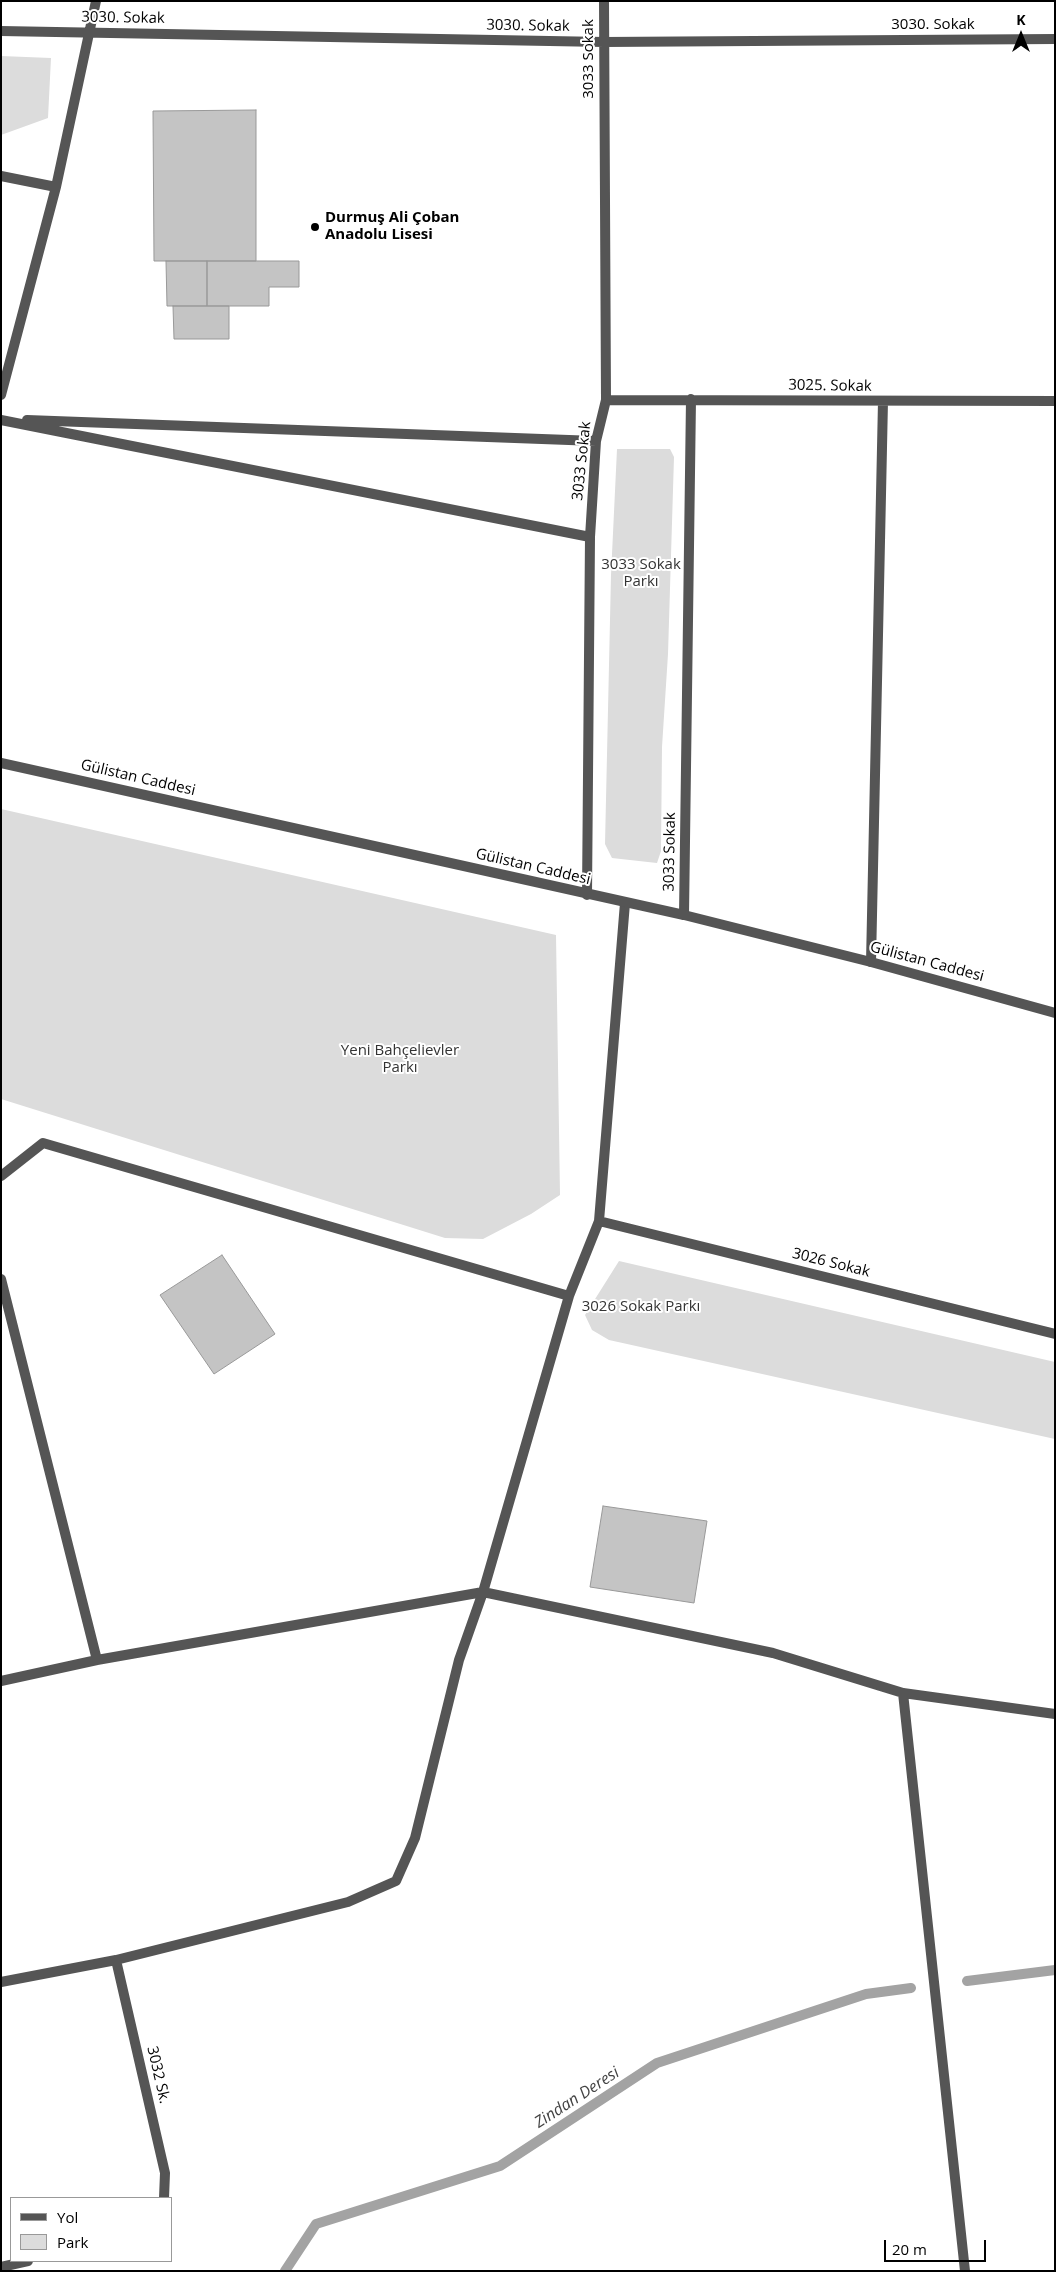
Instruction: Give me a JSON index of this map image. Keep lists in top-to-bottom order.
{
  "streets": {
    "street": [
      "3030. Sokak",
      "3033 Sokak",
      "3025. Sokak",
      "Gülistan Caddesi",
      "3026 Sokak",
      "3032 Sk."
    ]
  },
  "crossings": [
    ["3030. Sokak", "3033 Sokak"],
    ["3033 Sokak", "3025. Sokak"],
    ["3033 Sokak", "Gülistan Caddesi"]
  ],
  "water": ["Zindan Deresi"],
  "parks": ["3033 Sokak Parkı", "Yeni Bahçelievler Parkı", "3026 Sokak Parkı"],
  "places": ["Durmuş Ali Çoban Anadolu Lisesi"],
  "legend": ["Yol", "Park"],
  "scale_bar": "20 m",
  "north": "top"
}
